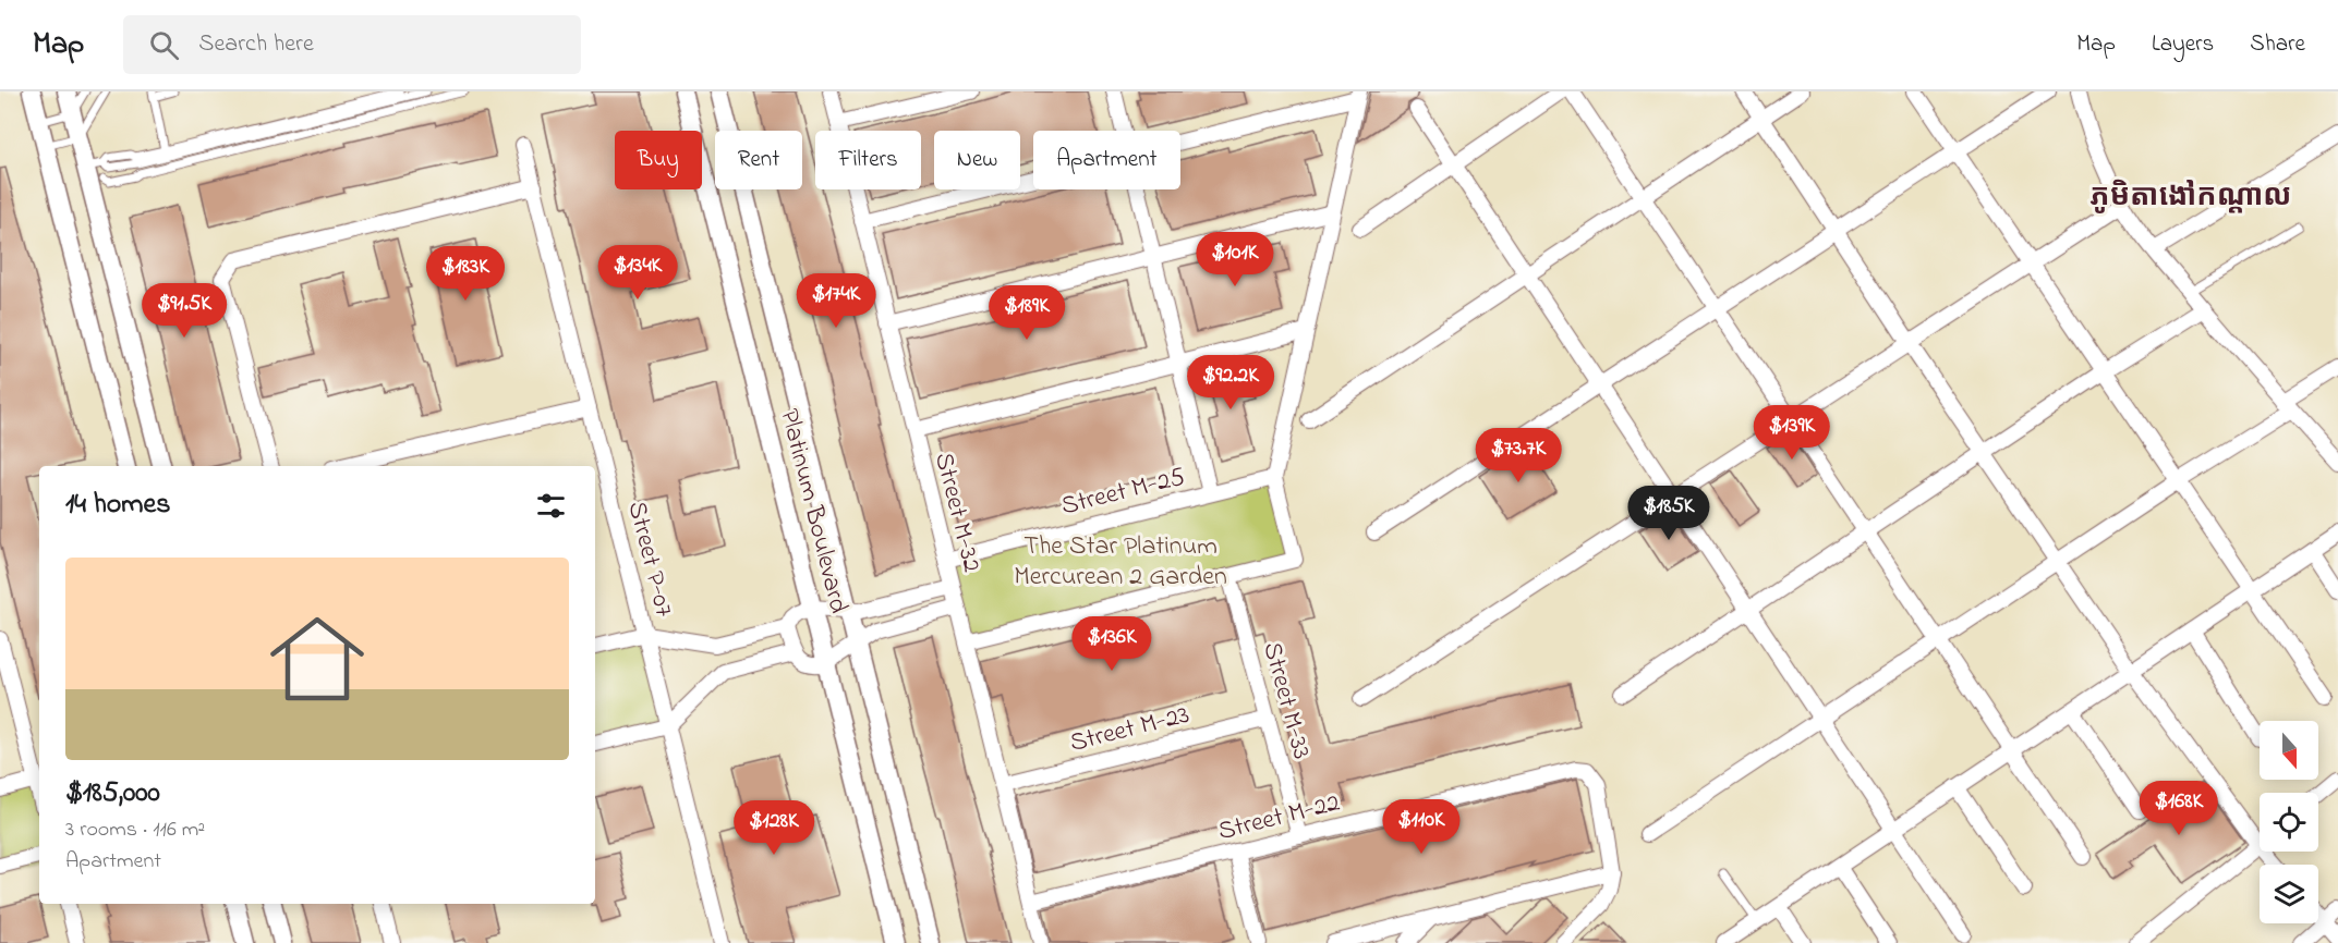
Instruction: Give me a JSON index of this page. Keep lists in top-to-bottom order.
{
  "streets": {
    "street": [
      "Street M-25",
      "Platinum Boulevard",
      "Street M-32",
      "Street P-07",
      "Street M-33",
      "Street M-23",
      "Street M-22"
    ]
  },
  "crossings": [
    ["Street M-25", "Street M-32"],
    ["Street M-32", "Street M-23"],
    ["Street M-32", "Street M-22"],
    ["Street M-33", "Street M-23"],
    ["Street M-33", "Street M-22"]
  ],
  "districts": ["ភូមិតាងៅកណ្តាល"],
  "parks": ["The Star Platinum Mercurean 2 Garden"],
  "north": "bottom",
  "page": {
    "header": "Map",
    "search": "Search here",
    "nav": ["Map", "Layers", "Share"],
    "chip": [
      "Buy",
      "Rent",
      "Filters",
      "New",
      "Apartment"
    ],
    "price": [
      "$101K",
      "$134K",
      "$183K",
      "$174K",
      "$91.5K",
      "$189K",
      "$92.2K",
      "$139K",
      "$73.7K",
      "$185K",
      "$136K",
      "$168K",
      "$110K",
      "$128K"
    ],
    "heading": "14 homes",
    "list": [
      {
        "name": "$185,000",
        "note": "3 rooms · 116 m² · Apartment"
      }
    ]
  }
}
